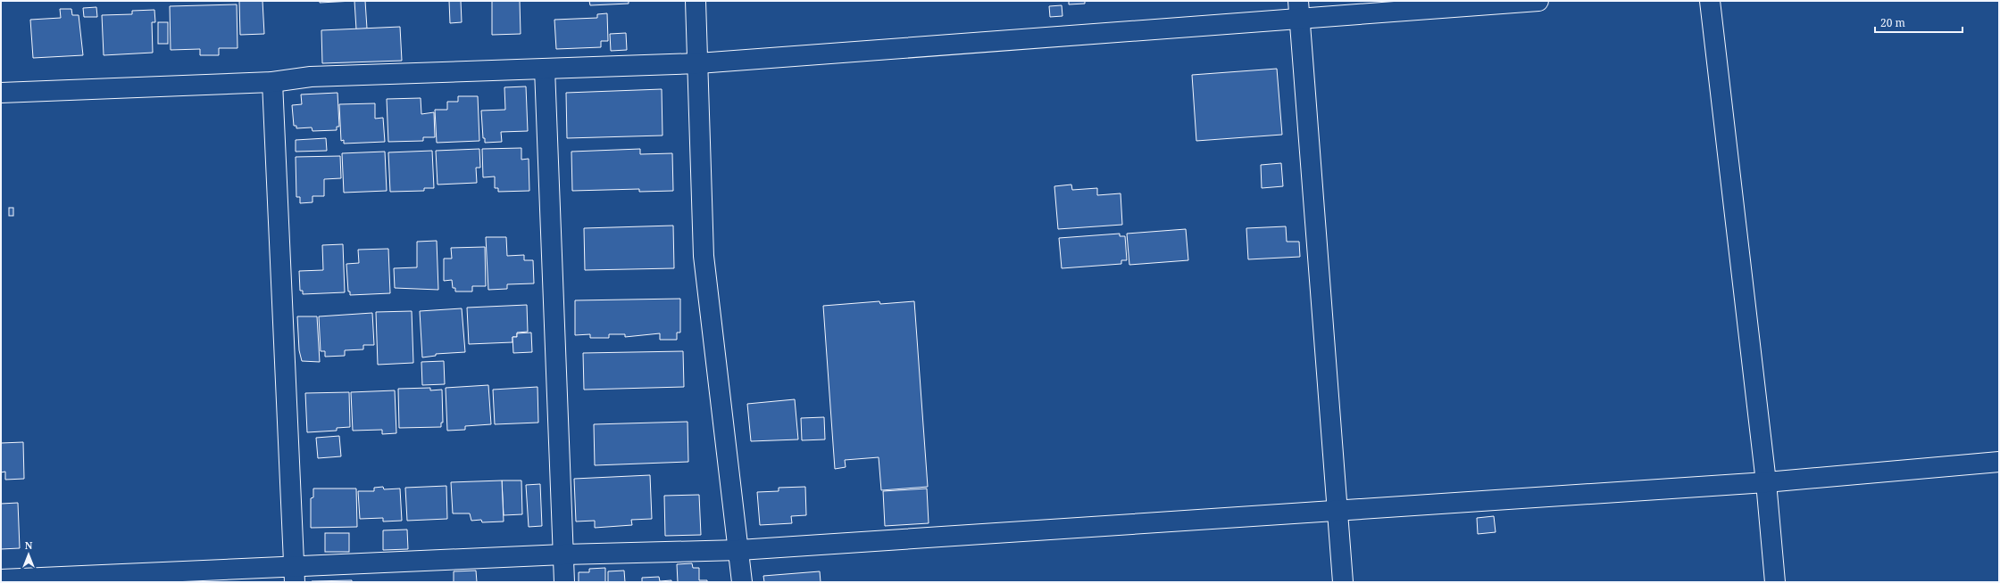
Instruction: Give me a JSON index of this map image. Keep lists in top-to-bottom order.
{
  "scale_bar": "20 m",
  "north": "top"
}
